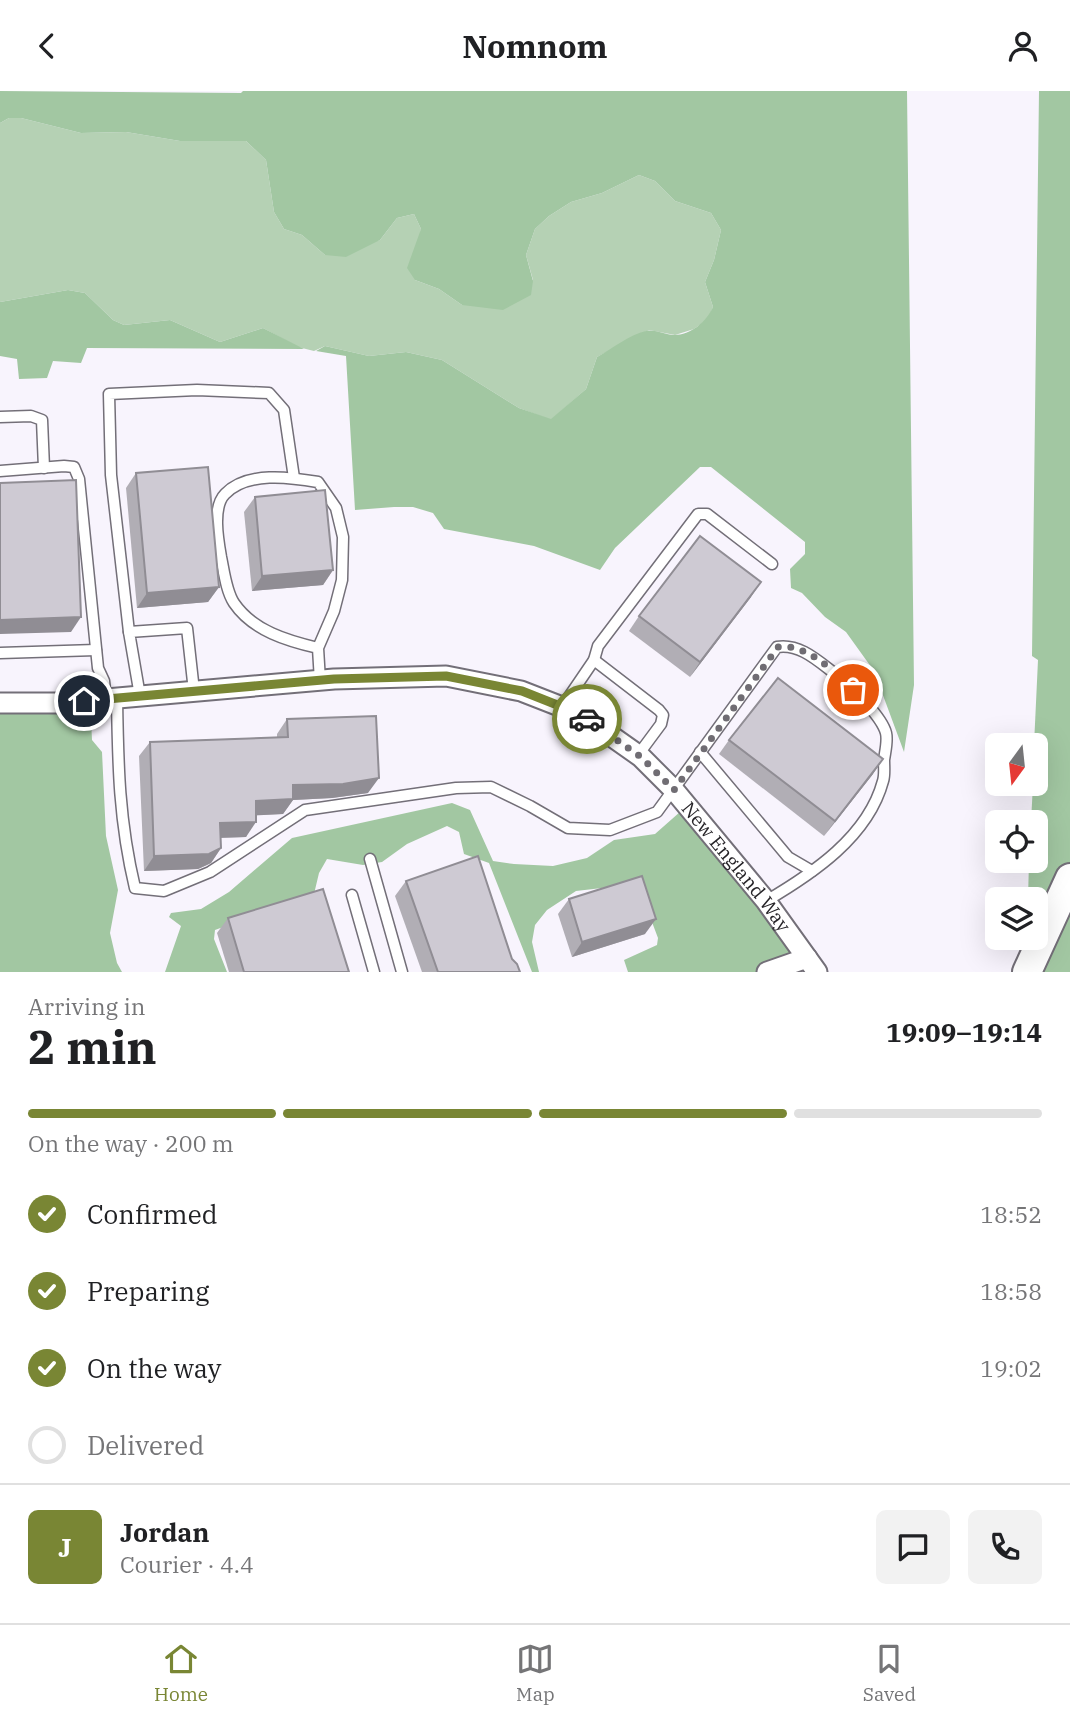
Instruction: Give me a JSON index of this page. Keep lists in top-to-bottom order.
{
  "streets": {
    "street": ["New England Way"]
  },
  "north": "bottom",
  "page": {
    "header": "Nomnom",
    "heading": ["2 min", "Arriving in", "19:09–19:14"],
    "panel": ["Jordan", "Courier · 4.4"],
    "bar": "On the way · 200 m",
    "list": [
      ["Confirmed", "18:52"],
      ["Preparing", "18:58"],
      ["On the way", "19:02"],
      "Delivered"
    ],
    "round": "J",
    "tabs": ["Home", "Map", "Saved"]
  }
}
